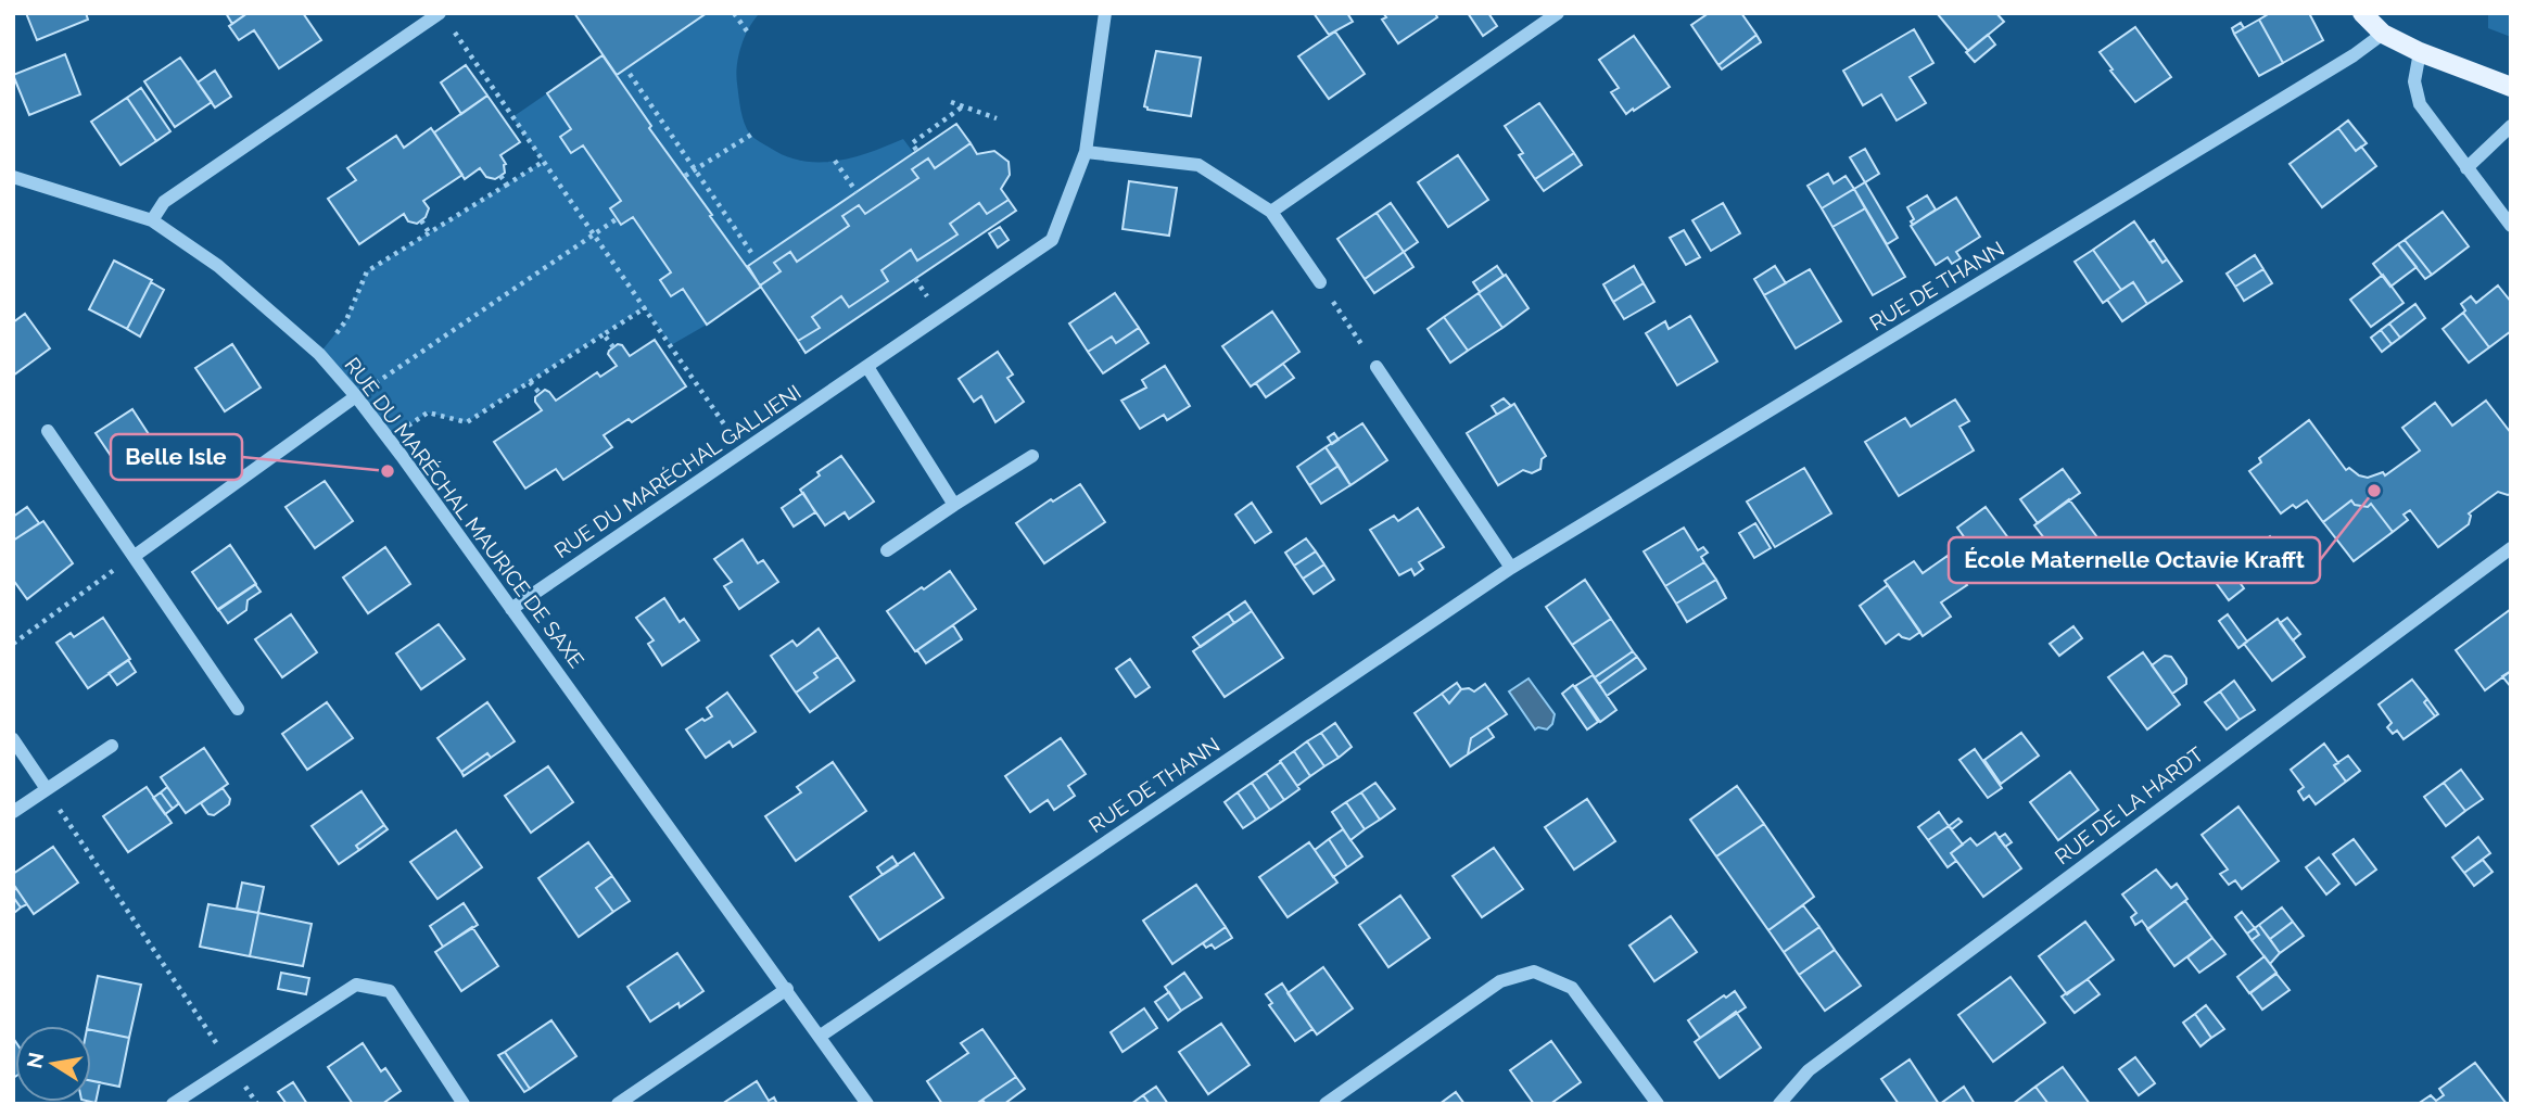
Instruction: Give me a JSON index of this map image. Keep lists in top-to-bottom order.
{
  "streets": {
    "street": [
      "RUE DE THANN",
      "RUE DU MARÉCHAL GALLIENI",
      "RUE DU MARÉCHAL MAURICE DE SAXE",
      "RUE DE LA HARDT"
    ]
  },
  "crossings": [
    ["RUE DE THANN", "RUE DU MARÉCHAL MAURICE DE SAXE"],
    ["RUE DU MARÉCHAL GALLIENI", "RUE DU MARÉCHAL MAURICE DE SAXE"]
  ],
  "places": ["Belle Isle", "École Maternelle Octavie Krafft"],
  "north": "left"
}
